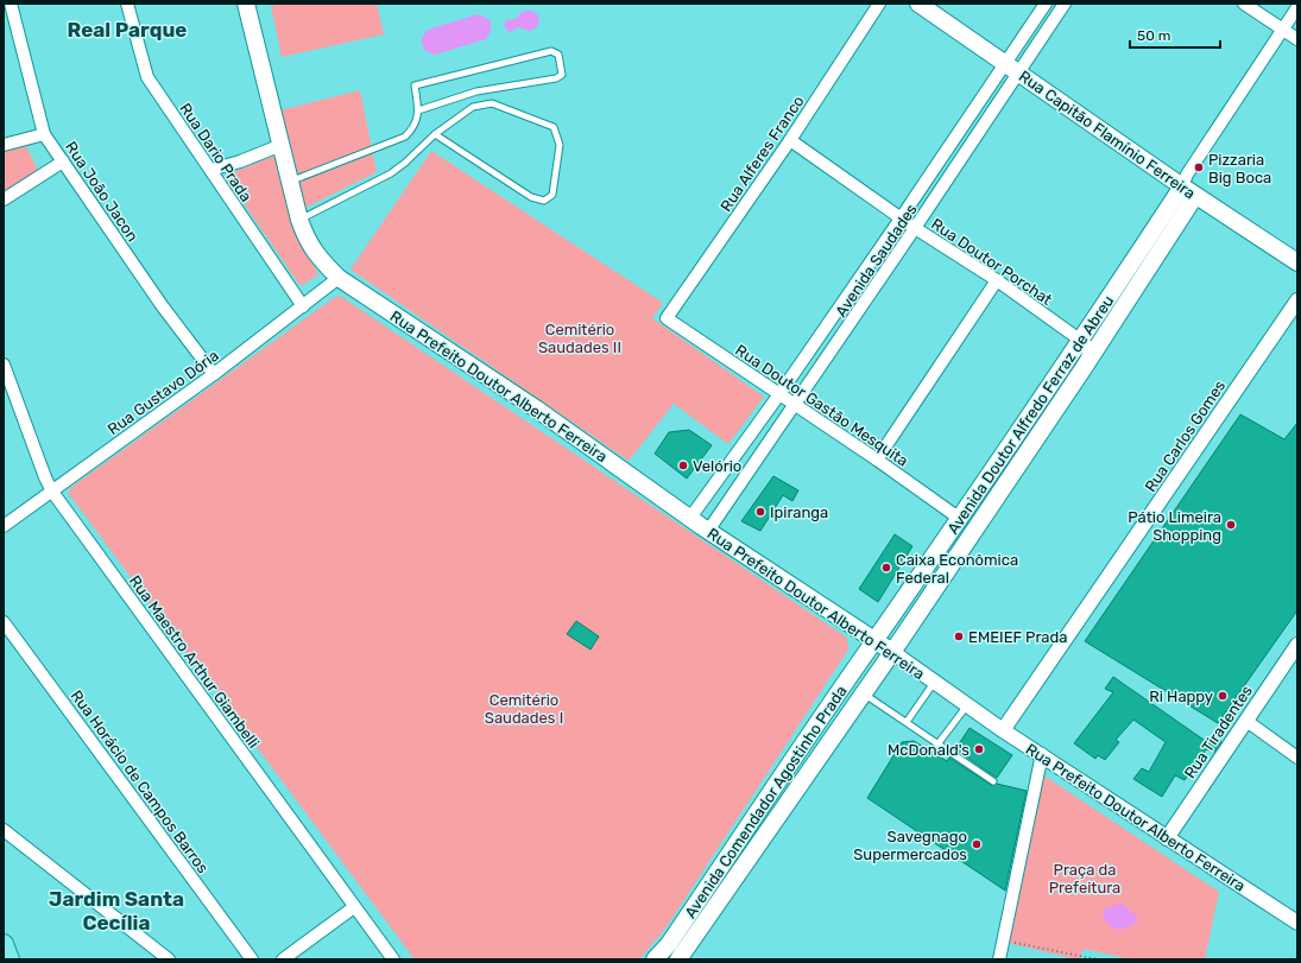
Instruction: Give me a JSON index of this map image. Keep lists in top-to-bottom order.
{
  "streets": {
    "main road": [
      "Rua Capitão Flamínio Ferreira",
      "Rua Prefeito Doutor Alberto Ferreira",
      "Avenida Doutor Alfredo Ferraz de Abreu",
      "Avenida Comendador Agostinho Prada"
    ],
    "street": [
      "Rua Dario Prada",
      "Rua Alferes Franco",
      "Rua João Jacon",
      "Avenida Saudades",
      "Rua Doutor Porchat",
      "Rua Gustavo Dória",
      "Rua Doutor Gastão Mesquita",
      "Rua Carlos Gomes",
      "Rua Maestro Arthur Giambelli",
      "Rua Tiradentes",
      "Rua Horácio de Campos Barros"
    ]
  },
  "crossings": [
    ["Rua Capitão Flamínio Ferreira", "Avenida Saudades"],
    ["Rua Capitão Flamínio Ferreira", "Avenida Doutor Alfredo Ferraz de Abreu"],
    ["Rua Dario Prada", "Rua Gustavo Dória"],
    ["Rua Alferes Franco", "Rua Doutor Porchat"],
    ["Rua Alferes Franco", "Rua Doutor Gastão Mesquita"],
    ["Rua João Jacon", "Rua Gustavo Dória"],
    ["Avenida Saudades", "Rua Doutor Porchat"],
    ["Avenida Saudades", "Rua Prefeito Doutor Alberto Ferreira"],
    ["Avenida Saudades", "Rua Doutor Gastão Mesquita"],
    ["Rua Doutor Porchat", "Avenida Doutor Alfredo Ferraz de Abreu"],
    ["Rua Prefeito Doutor Alberto Ferreira", "Rua Gustavo Dória"],
    ["Rua Prefeito Doutor Alberto Ferreira", "Avenida Doutor Alfredo Ferraz de Abreu"],
    ["Rua Prefeito Doutor Alberto Ferreira", "Rua Carlos Gomes"],
    ["Rua Prefeito Doutor Alberto Ferreira", "Rua Tiradentes"],
    ["Rua Prefeito Doutor Alberto Ferreira", "Avenida Comendador Agostinho Prada"],
    ["Rua Gustavo Dória", "Rua Maestro Arthur Giambelli"],
    ["Rua Doutor Gastão Mesquita", "Avenida Doutor Alfredo Ferraz de Abreu"],
    ["Avenida Doutor Alfredo Ferraz de Abreu", "Avenida Comendador Agostinho Prada"]
  ],
  "districts": ["Real Parque", "Jardim Santa Cecília"],
  "parks": ["Cemitério Saudades II", "Cemitério Saudades I", "Praça da Prefeitura"],
  "places": [
    "Pizzaria Big Boca",
    "Velório",
    "Ipiranga",
    "Pátio Limeira Shopping",
    "Caixa Econômica Federal",
    "EMEIEF Prada",
    "Ri Happy",
    "McDonald's",
    "Savegnago Supermercados"
  ],
  "scale_bar": "50 m"
}
